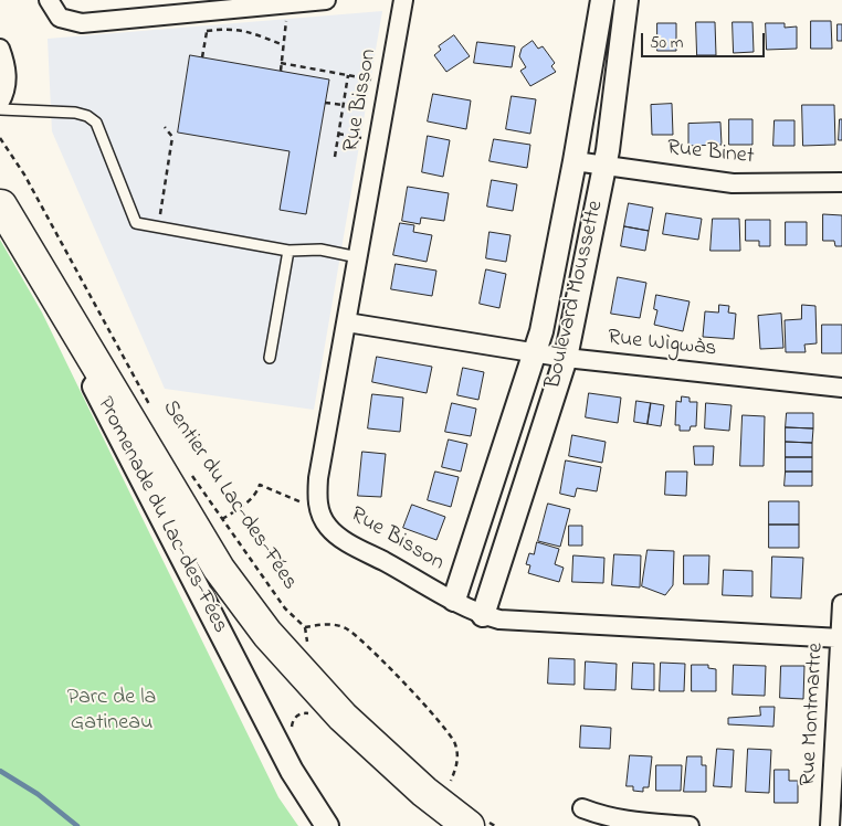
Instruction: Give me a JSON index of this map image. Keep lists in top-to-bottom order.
{
  "streets": {
    "street": [
      "Rue Bisson",
      "Rue Binet",
      "Boulevard Moussette",
      "Rue Wìgwàs",
      "Promenade du Lac-des-Fées",
      "Rue Montmartre"
    ],
    "path": ["Sentier du Lac-des-Fées"]
  },
  "crossings": [
    ["Rue Bisson", "Boulevard Moussette"],
    ["Rue Bisson", "Rue Wìgwàs"],
    ["Rue Bisson", "Rue Montmartre"],
    ["Rue Binet", "Boulevard Moussette"],
    ["Boulevard Moussette", "Rue Wìgwàs"]
  ],
  "parks": ["Parc de la Gatineau"],
  "scale_bar": "50 m"
}
